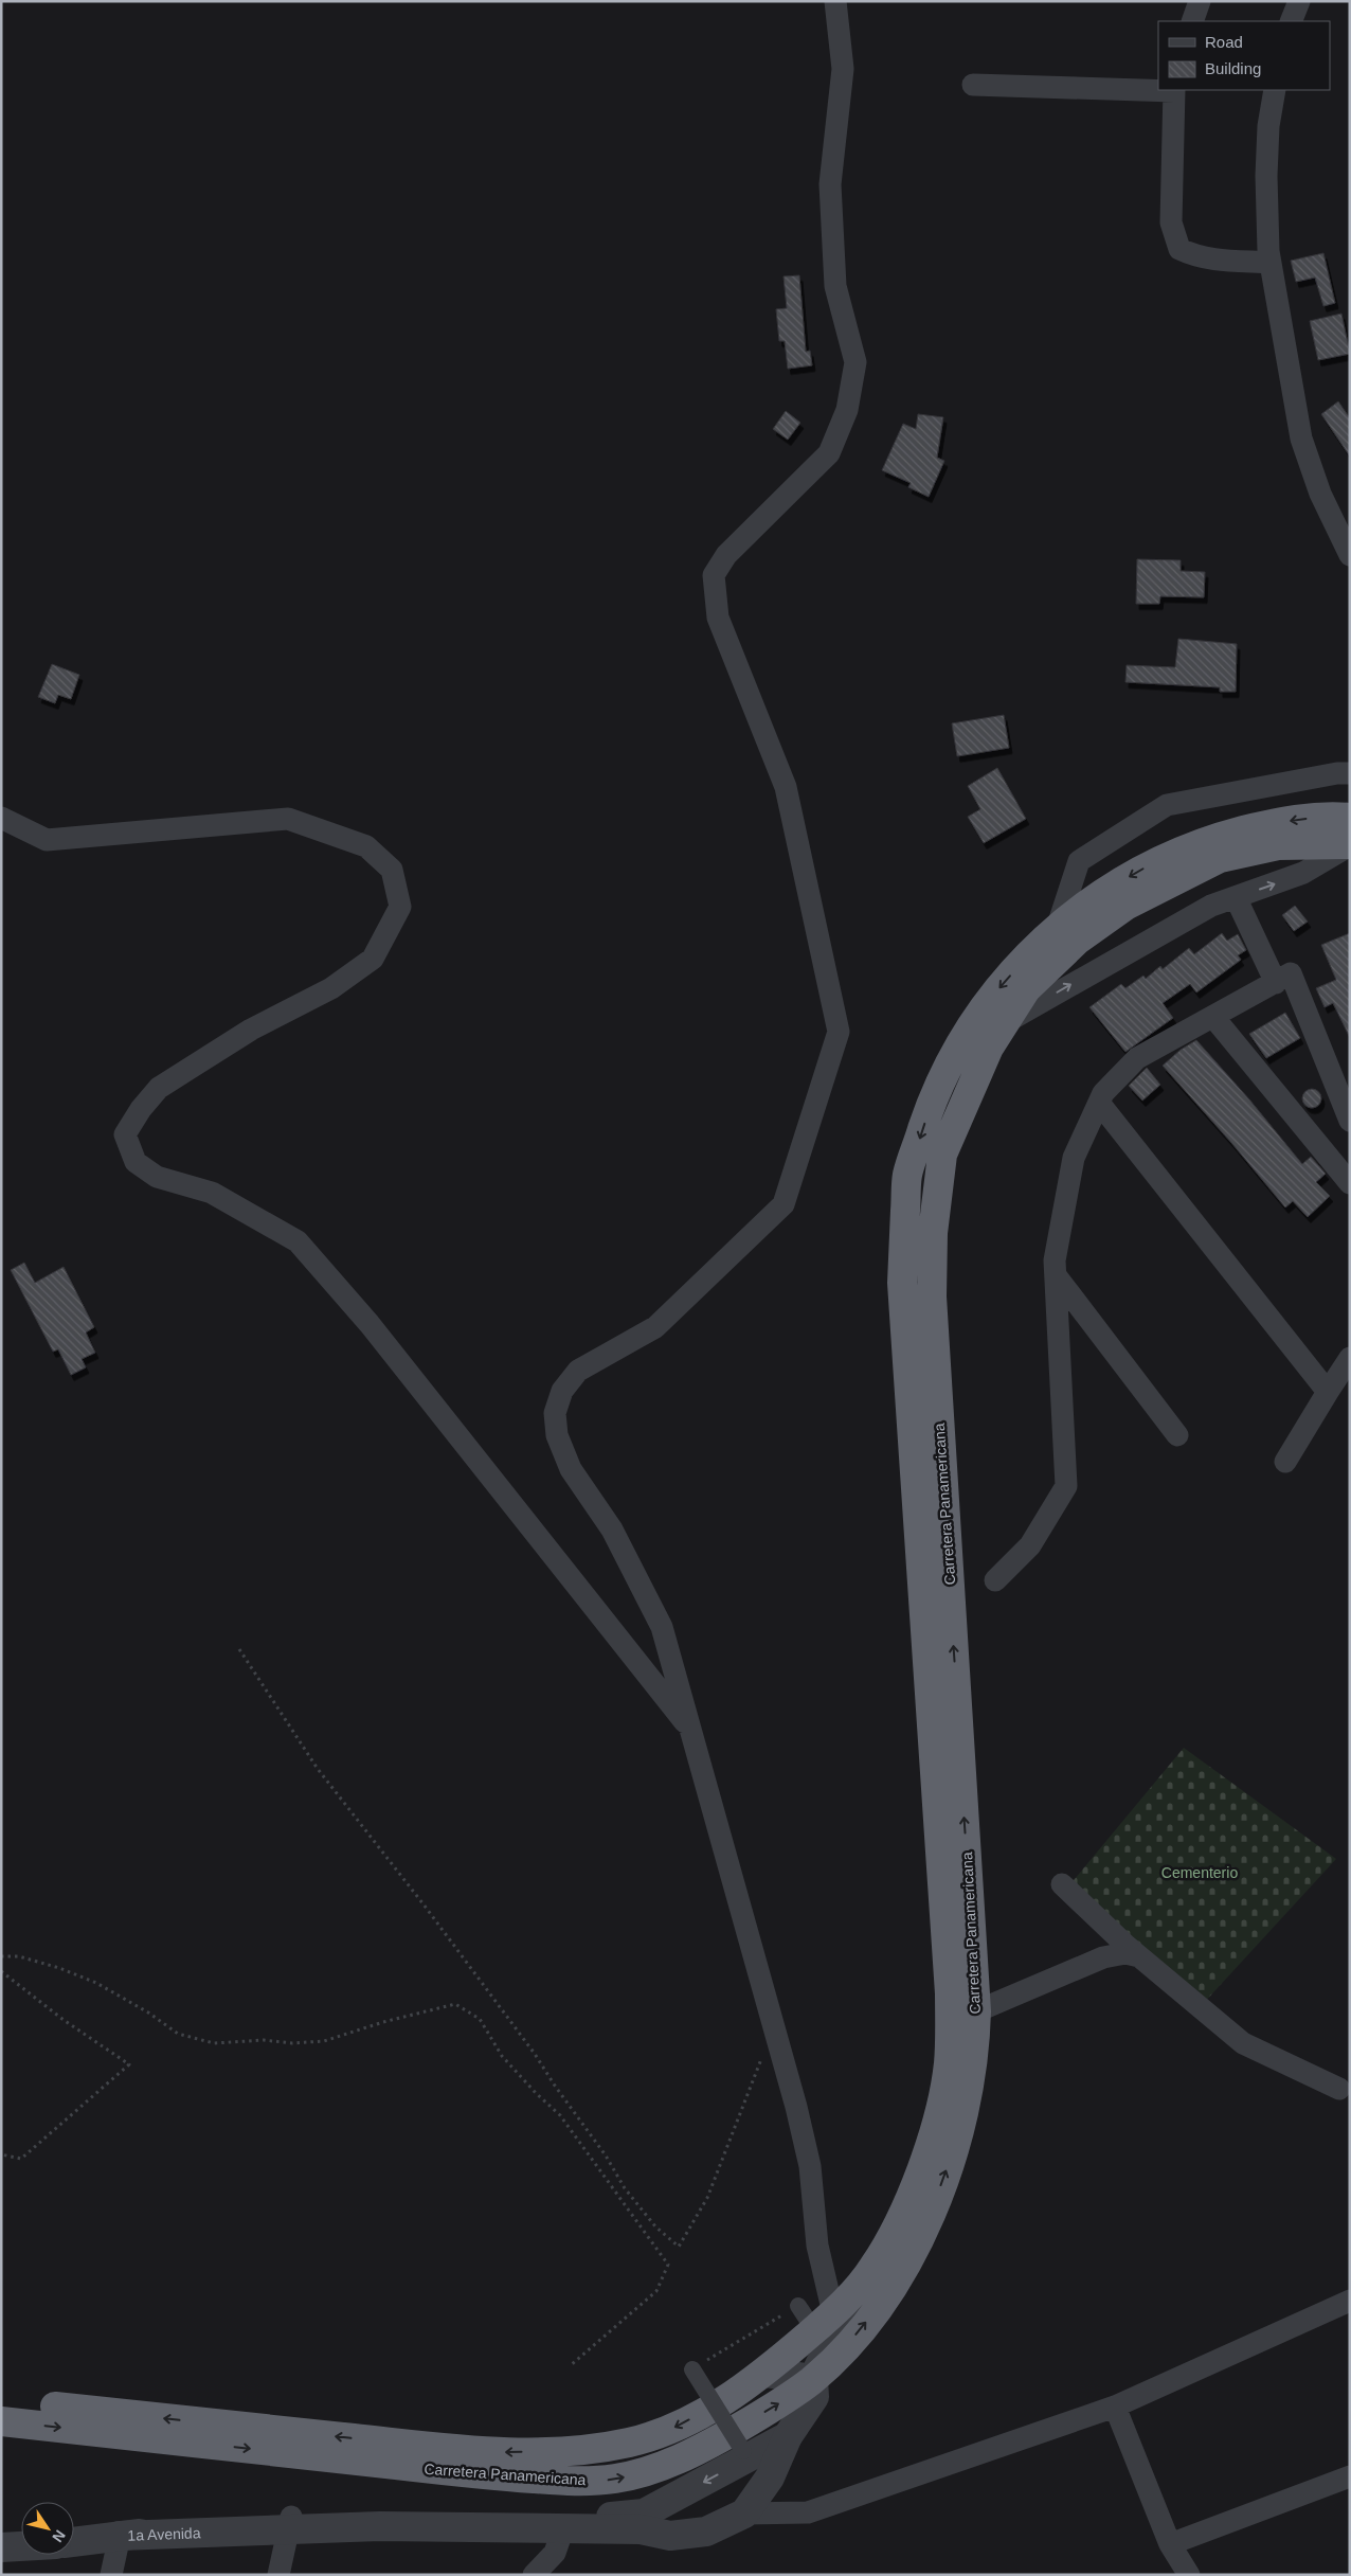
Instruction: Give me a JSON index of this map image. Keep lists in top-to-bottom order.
{
  "streets": {
    "highway": ["Carretera Panamericana"],
    "street": ["1a Avenida"]
  },
  "parks": ["Cementerio"],
  "legend": ["Road", "Building"],
  "north": "bottom right"
}
